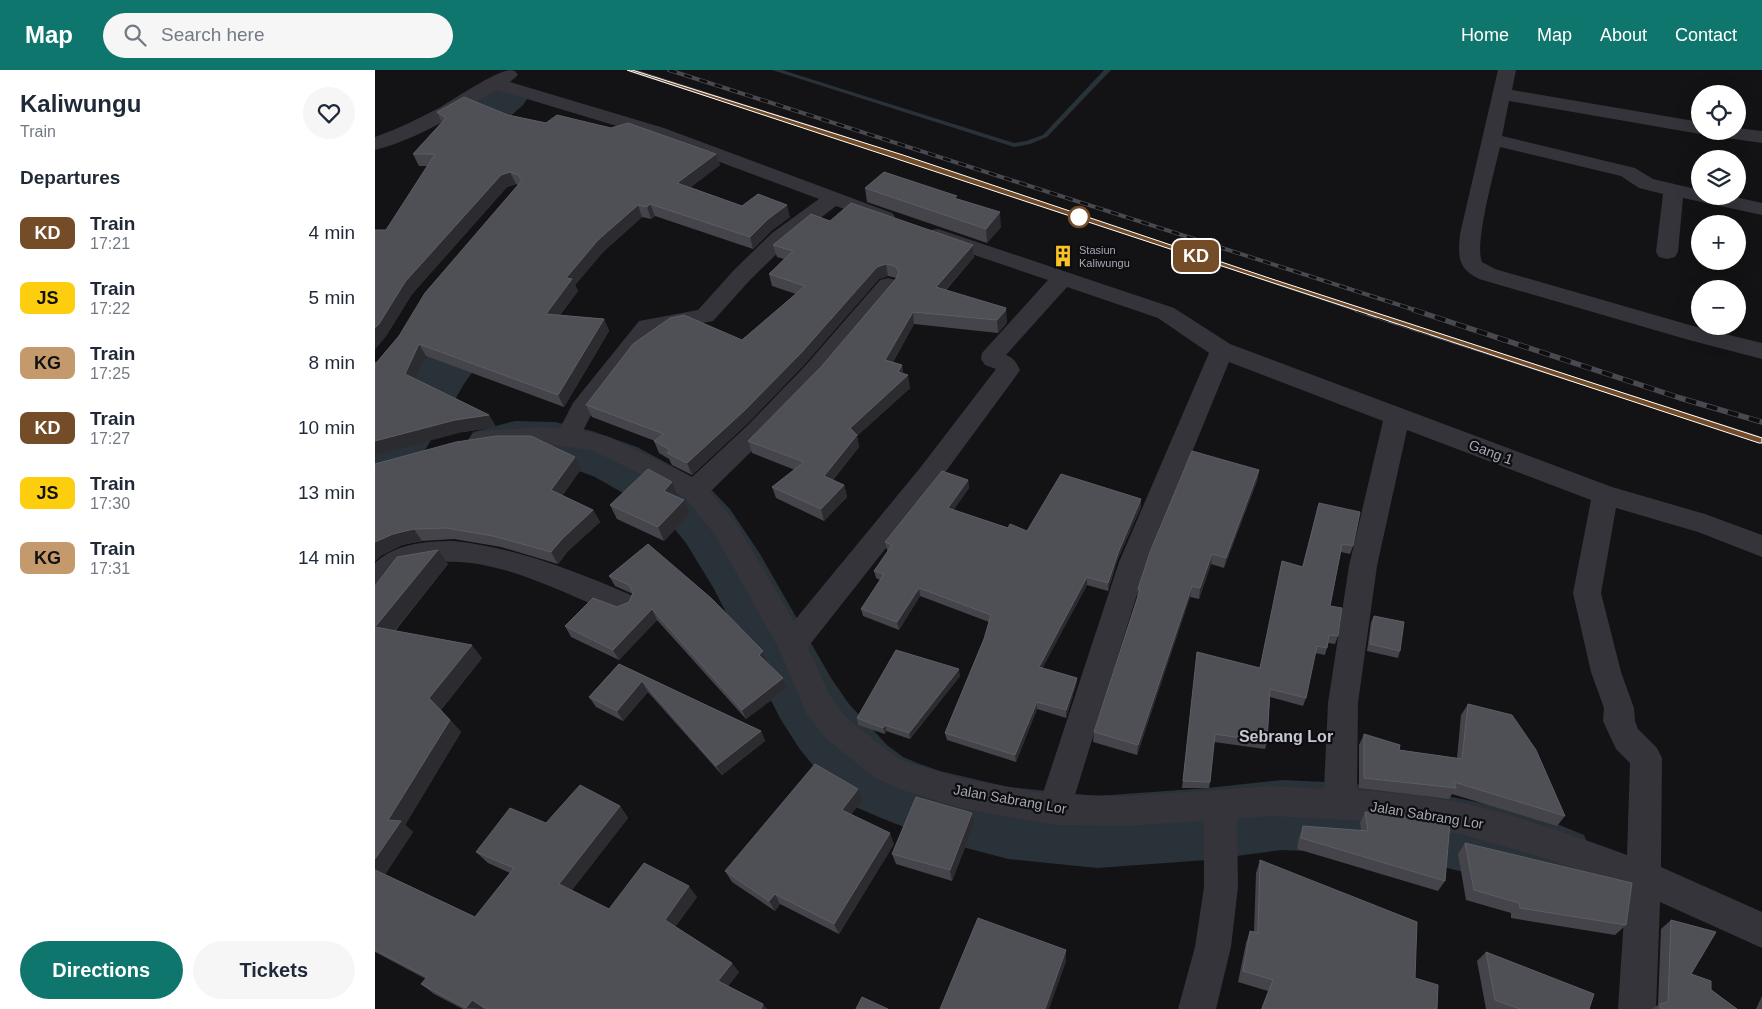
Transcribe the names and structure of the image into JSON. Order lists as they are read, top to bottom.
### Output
{
  "streets": {
    "street": ["Gang 1", "Jalan Sabrang Lor"]
  },
  "districts": ["Sebrang Lor"],
  "places": {
    "building": ["Stasiun Kaliwungu"]
  },
  "page": {
    "header": "Map",
    "search": "Search here",
    "nav": [
      "Home",
      "Map",
      "About",
      "Contact"
    ],
    "heading": [
      ["Kaliwungu", "Train"],
      "Departures"
    ],
    "on_map": "KD",
    "map_buttons": ["+", "−"],
    "list": [
      {
        "mark": "KD",
        "name": "Train",
        "note": "17:21",
        "value": "4 min"
      },
      {
        "mark": "JS",
        "name": "Train",
        "note": "17:22",
        "value": "5 min"
      },
      {
        "mark": "KG",
        "name": "Train",
        "note": "17:25",
        "value": "8 min"
      },
      {
        "mark": "KD",
        "name": "Train",
        "note": "17:27",
        "value": "10 min"
      },
      {
        "mark": "JS",
        "name": "Train",
        "note": "17:30",
        "value": "13 min"
      },
      {
        "mark": "KG",
        "name": "Train",
        "note": "17:31",
        "value": "14 min"
      }
    ],
    "buttons": ["Directions", "Tickets"]
  }
}
